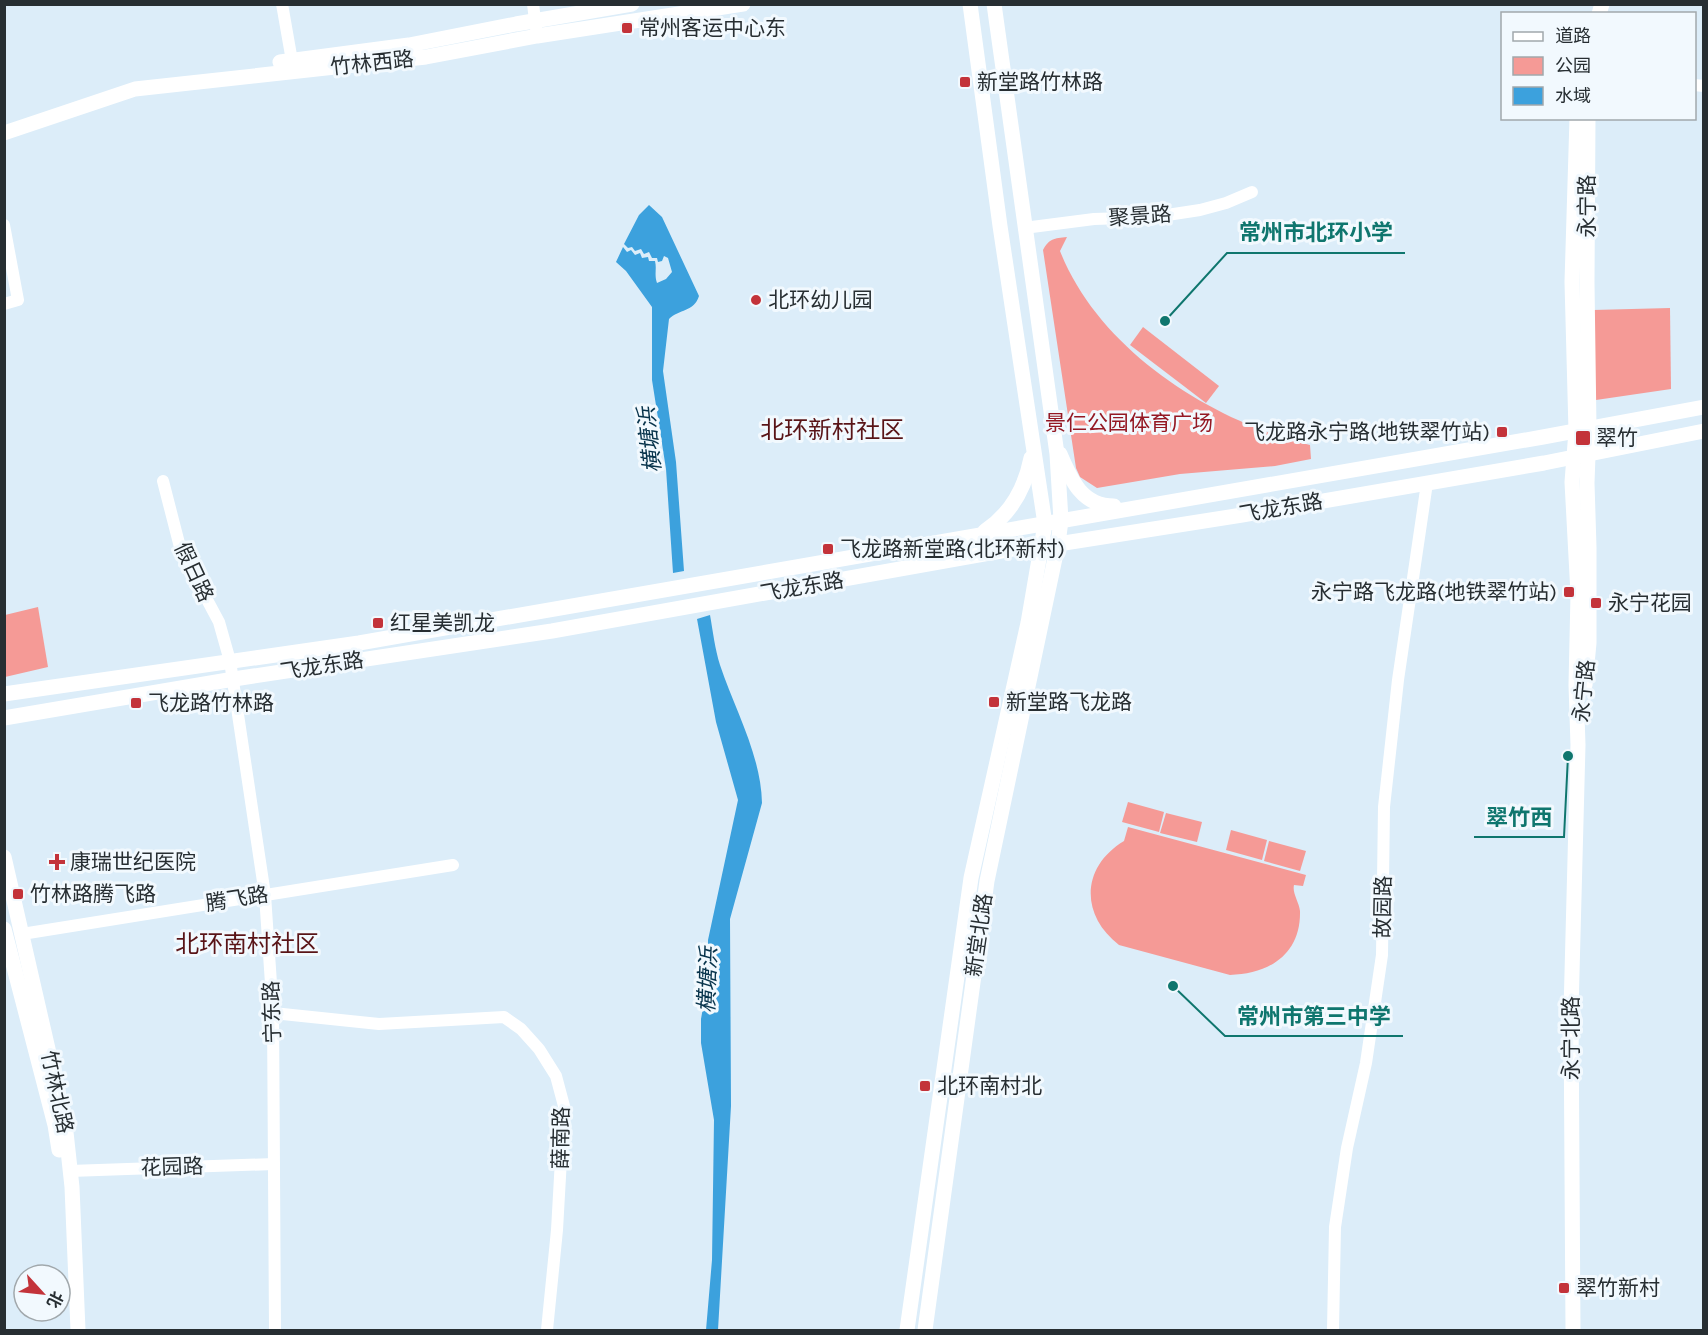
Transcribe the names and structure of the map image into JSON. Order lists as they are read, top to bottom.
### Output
{
  "streets": {
    "main road": [
      "竹林西路",
      "永宁路",
      "飞龙东路",
      "新堂北路",
      "永宁北路",
      "竹林北路"
    ],
    "street": [
      "聚景路",
      "假日路",
      "腾飞路",
      "故园路",
      "宁东路",
      "薛南路",
      "花园路"
    ]
  },
  "crossings": [
    ["永宁路", "飞龙东路"],
    ["永宁路", "永宁北路"],
    ["飞龙东路", "假日路"],
    ["飞龙东路", "故园路"],
    ["飞龙东路", "新堂北路"],
    ["飞龙东路", "宁东路"],
    ["假日路", "宁东路"],
    ["腾飞路", "宁东路"],
    ["腾飞路", "竹林北路"],
    ["宁东路", "薛南路"],
    ["宁东路", "花园路"],
    ["竹林北路", "花园路"]
  ],
  "districts": ["北环新村社区", "北环南村社区"],
  "water": ["横塘浜"],
  "parks": ["景仁公园体育广场"],
  "places": {
    "transit": [
      "常州客运中心东",
      "新堂路竹林路",
      "飞龙路永宁路(地铁翠竹站)",
      "翠竹",
      "飞龙路新堂路(北环新村)",
      "永宁路飞龙路(地铁翠竹站)",
      "永宁花园",
      "红星美凯龙",
      "新堂路飞龙路",
      "飞龙路竹林路",
      "竹林路腾飞路",
      "北环南村北",
      "翠竹新村"
    ],
    "other": [
      "北环幼儿园",
      "常州市北环小学",
      "翠竹西",
      "常州市第三中学"
    ],
    "health": ["康瑞世纪医院"]
  },
  "legend": ["道路", "公园", "水域"],
  "north": "bottom right"
}
